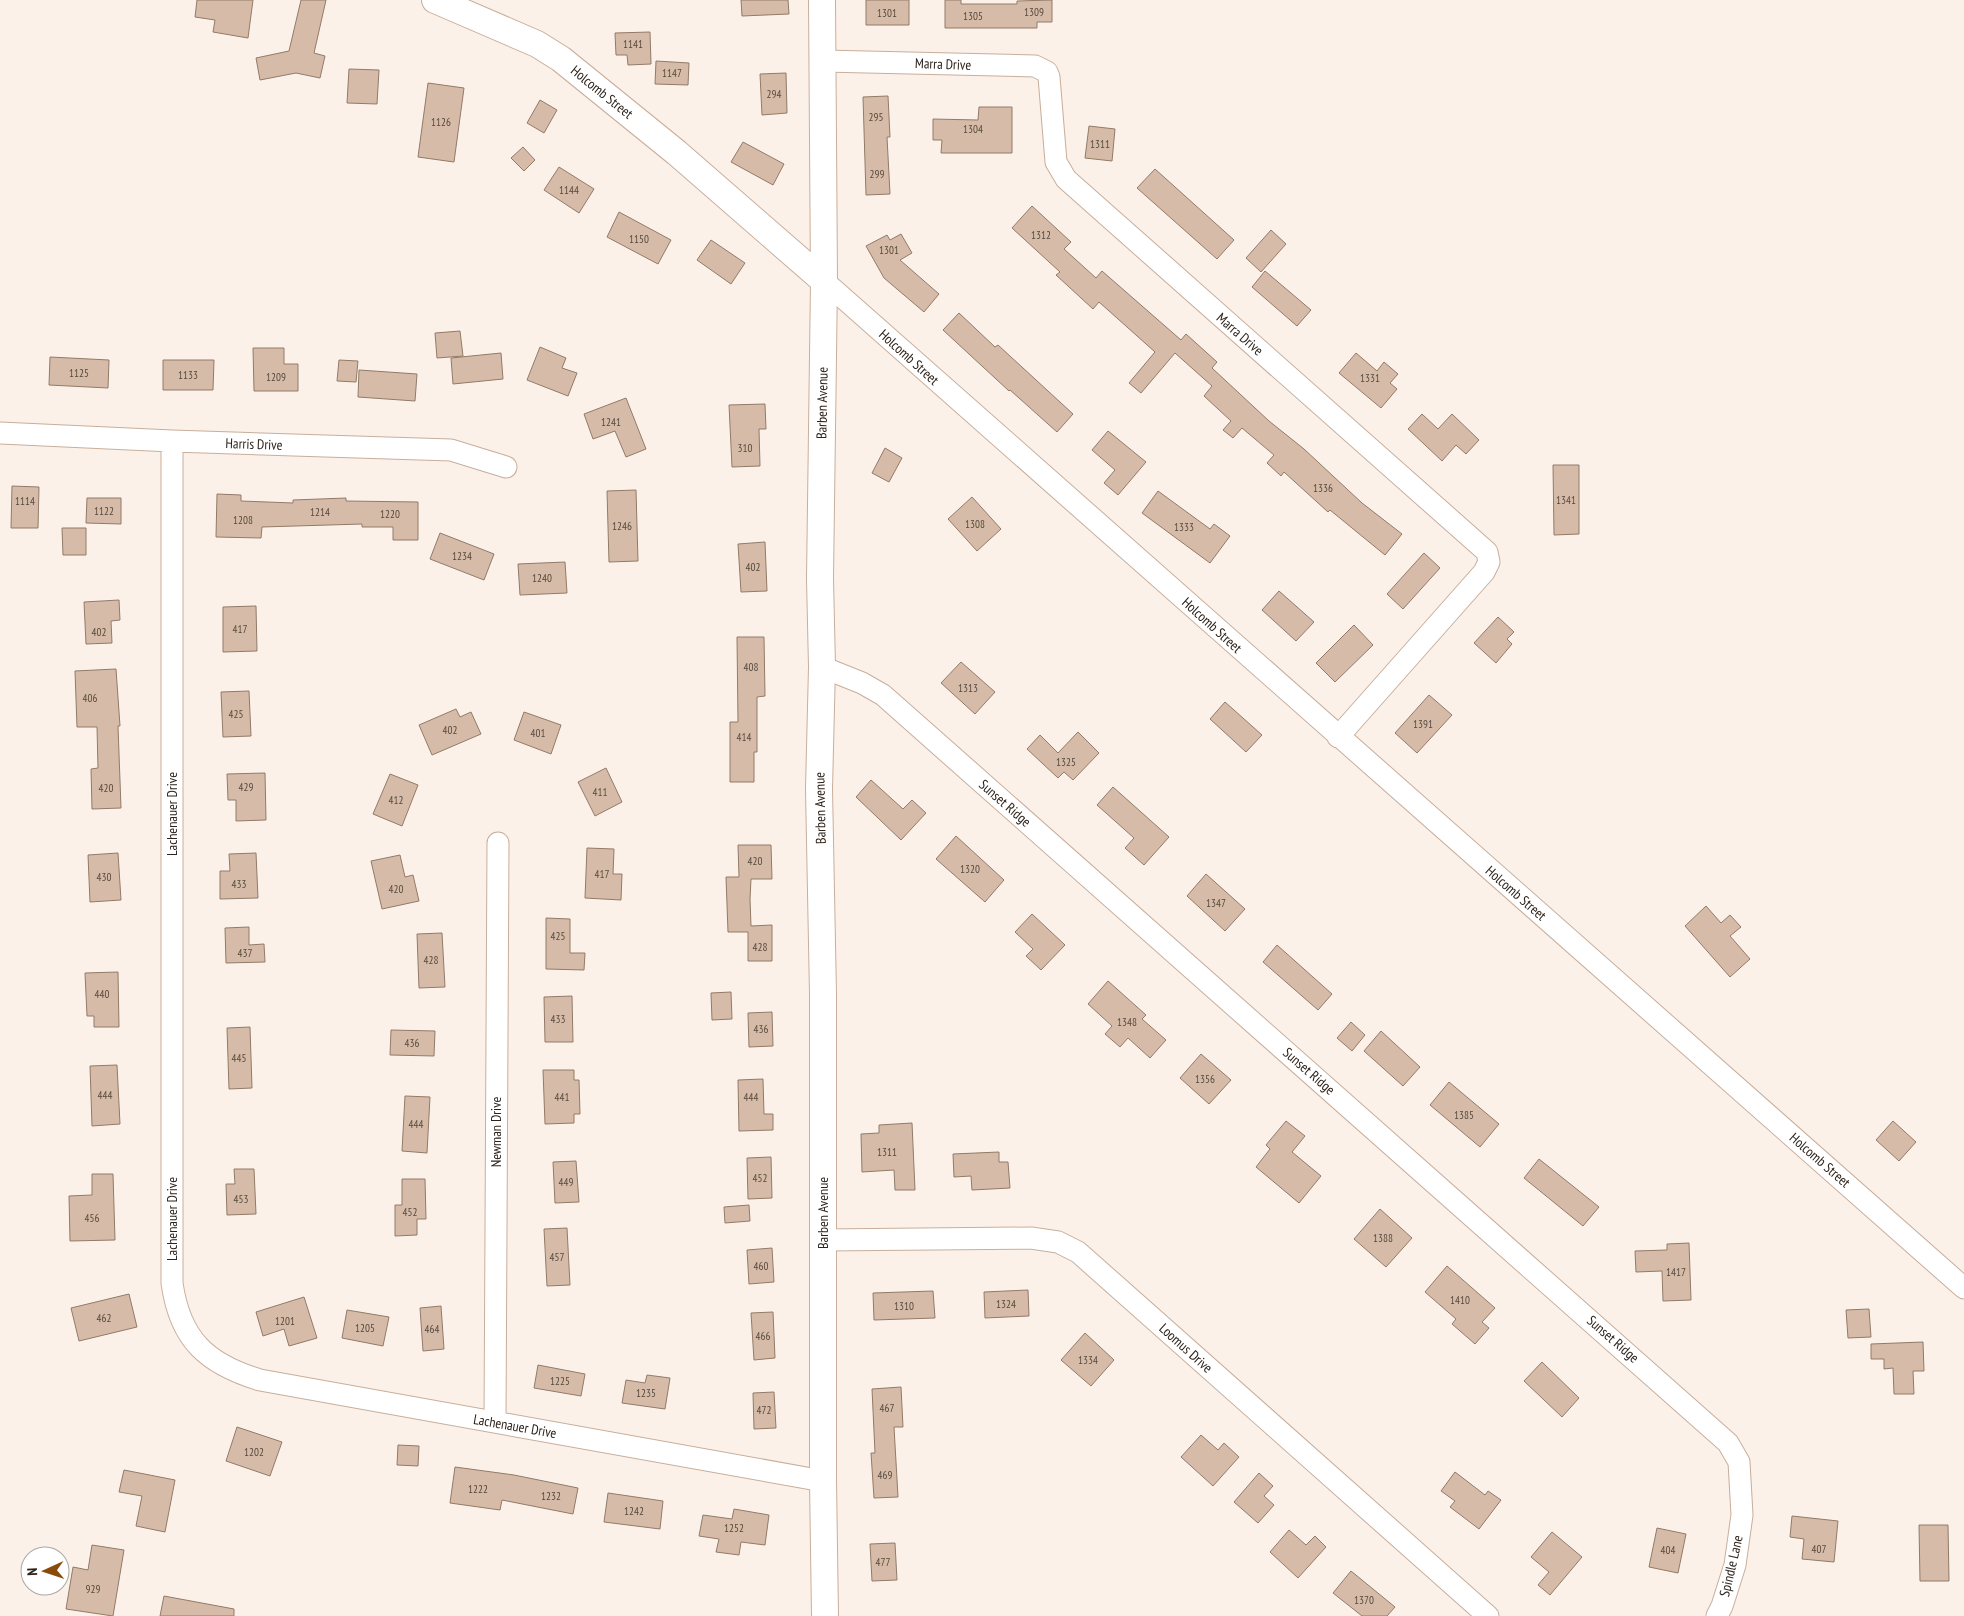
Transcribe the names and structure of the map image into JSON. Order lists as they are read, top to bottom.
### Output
{
  "streets": {
    "street": [
      "Marra Drive",
      "Holcomb Street",
      "Barben Avenue",
      "Harris Drive",
      "Sunset Ridge",
      "Lachenauer Drive",
      "Newman Drive",
      "Loomus Drive",
      "Spindle Lane"
    ]
  },
  "crossings": [
    ["Marra Drive", "Holcomb Street"],
    ["Marra Drive", "Barben Avenue"],
    ["Holcomb Street", "Barben Avenue"],
    ["Barben Avenue", "Sunset Ridge"],
    ["Barben Avenue", "Lachenauer Drive"],
    ["Barben Avenue", "Loomus Drive"],
    ["Harris Drive", "Lachenauer Drive"],
    ["Sunset Ridge", "Spindle Lane"],
    ["Lachenauer Drive", "Newman Drive"]
  ],
  "house_numbers": [
    "1309",
    "1301",
    "1305",
    "1141",
    "1147",
    "294",
    "295",
    "1126",
    "1304",
    "1311",
    "299",
    "1144",
    "1312",
    "1150",
    "1301",
    "1125",
    "1133",
    "1209",
    "1331",
    "1241",
    "310",
    "1336",
    "1341",
    "1114",
    "1122",
    "1214",
    "1220",
    "1208",
    "1308",
    "1246",
    "1333",
    "1234",
    "402",
    "1240",
    "417",
    "402",
    "408",
    "1313",
    "406",
    "425",
    "1391",
    "402",
    "401",
    "414",
    "1325",
    "429",
    "420",
    "411",
    "412",
    "420",
    "1320",
    "417",
    "430",
    "433",
    "420",
    "1347",
    "425",
    "428",
    "437",
    "428",
    "440",
    "433",
    "1348",
    "436",
    "436",
    "445",
    "1356",
    "444",
    "441",
    "444",
    "1385",
    "444",
    "1311",
    "452",
    "449",
    "453",
    "452",
    "456",
    "1388",
    "457",
    "460",
    "1417",
    "1410",
    "1324",
    "1310",
    "462",
    "1201",
    "1205",
    "464",
    "466",
    "1334",
    "1225",
    "1235",
    "467",
    "472",
    "1202",
    "469",
    "1222",
    "1232",
    "1242",
    "1252",
    "407",
    "404",
    "477",
    "929",
    "1370"
  ],
  "north": "left"
}
